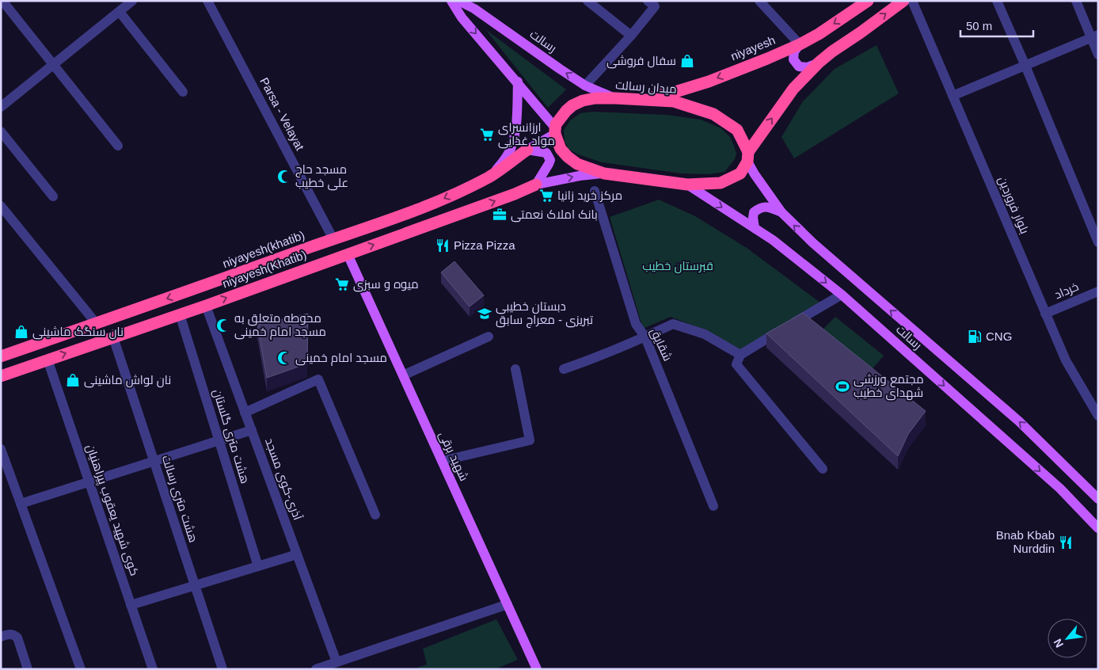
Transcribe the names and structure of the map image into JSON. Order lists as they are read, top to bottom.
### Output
{
  "streets": {
    "highway": [
      "niyayesh",
      "میدان رسالت",
      "niyayesh(khatib)",
      "niyayesh(Khatib)"
    ],
    "main road": ["رسالت", "شهید برقی"],
    "street": [
      "Parsa - Velayat",
      "بلوار فروردین",
      "خرداد",
      "شقایق",
      "هشت متری گلستان",
      "آذری-کوی مسجد",
      "هشت متری رسالت",
      "کوی شهید یعقوب پیراهنیان"
    ]
  },
  "crossings": [
    ["رسالت", "میدان رسالت"],
    ["niyayesh", "میدان رسالت"],
    ["Parsa - Velayat", "niyayesh(khatib)"],
    ["بلوار فروردین", "خرداد"],
    ["niyayesh(Khatib)", "هشت متری گلستان"],
    ["niyayesh(Khatib)", "شهید برقی"],
    ["niyayesh(Khatib)", "آذری-کوی مسجد"],
    ["niyayesh(Khatib)", "هشت متری رسالت"],
    ["niyayesh(Khatib)", "کوی شهید یعقوب پیراهنیان"]
  ],
  "one_way": ["niyayesh(khatib)", "niyayesh(Khatib)"],
  "parks": ["قبرستان خطیب"],
  "places": {
    "shop": ["سفال فروشی", "نان سنگک ماشینی", "نان لواش ماشینی"],
    "supermarket": ["ارزانسرای مواد غذایی", "مرکز خرید زانیا", "میوه و سبزی"],
    "mosque": ["مسجد حاج علی خطیب", "محوطه متعلق به مسجد امام خمینی", "مسجد امام خمینی"],
    "office": ["بانک املاک نعمتی"],
    "restaurant": ["Pizza Pizza", "Bnab Kbab Nurddin"],
    "school or university": ["دبستان خطیبی تبریزی - معراج سابق"],
    "fuel station": ["CNG"],
    "sports": ["مجتمع ورزشی شهدای خطیب"]
  },
  "scale_bar": "50 m",
  "north": "bottom left"
}
